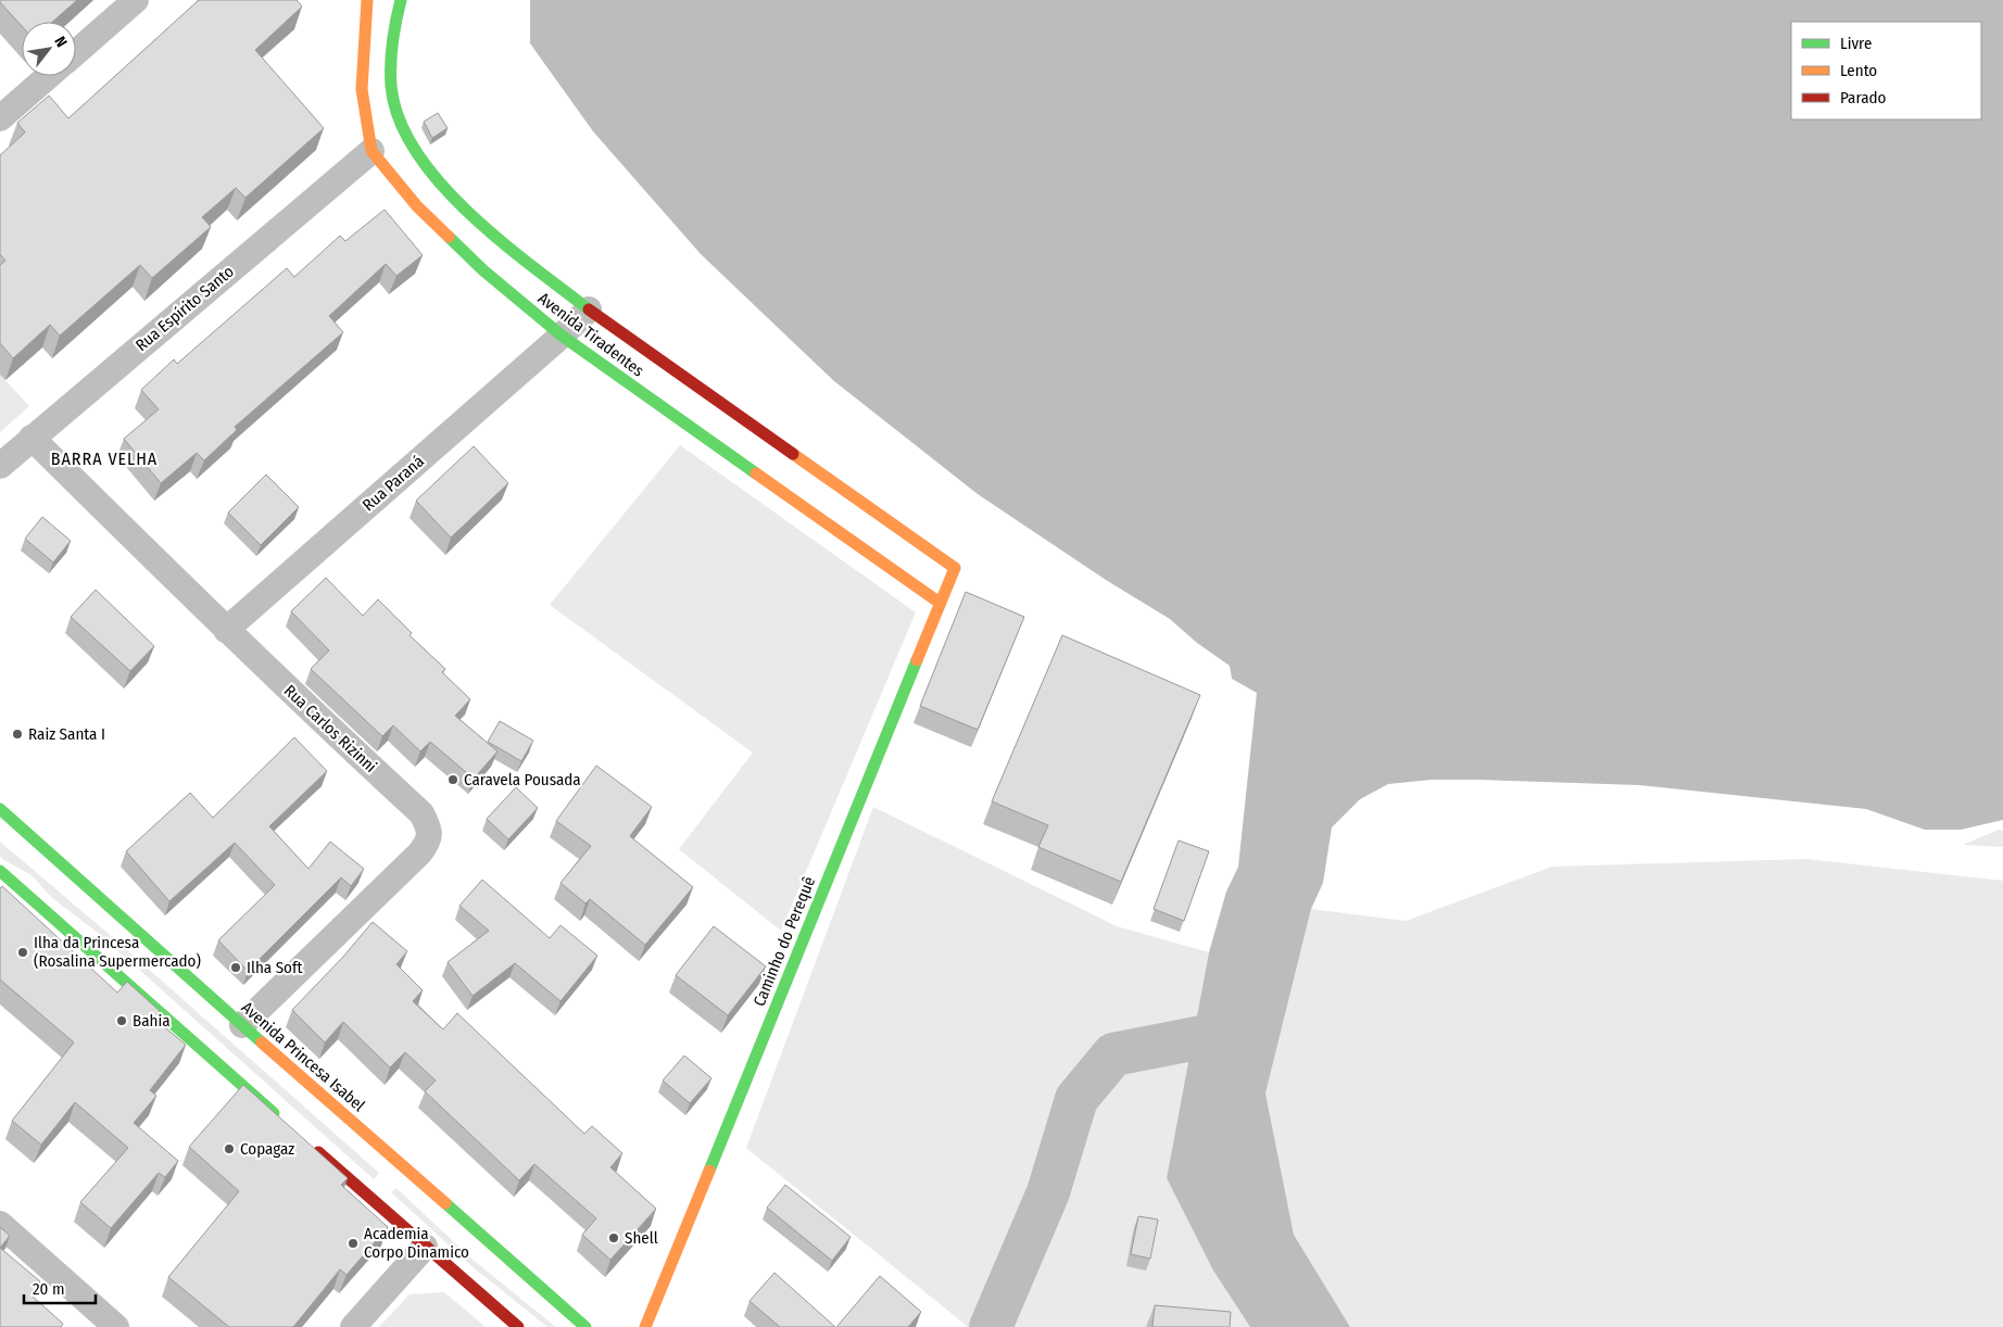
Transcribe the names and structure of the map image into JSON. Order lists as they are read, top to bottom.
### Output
{
  "streets": {
    "main road": ["Avenida Tiradentes", "Caminho do Perequê", "Avenida Princesa Isabel"],
    "street": ["Rua Espírito Santo", "Rua Paraná", "Rua Carlos Rizinni"]
  },
  "crossings": [
    ["Rua Espírito Santo", "Avenida Tiradentes"],
    ["Rua Espírito Santo", "Rua Carlos Rizinni"],
    ["Avenida Tiradentes", "Rua Paraná"],
    ["Avenida Tiradentes", "Caminho do Perequê"],
    ["Rua Paraná", "Rua Carlos Rizinni"],
    ["Rua Carlos Rizinni", "Avenida Princesa Isabel"]
  ],
  "districts": ["BARRA VELHA"],
  "places": [
    "Raiz Santa I",
    "Caravela Pousada",
    "Ilha da Princesa (Rosalina Supermercado)",
    "Ilha Soft",
    "Bahia",
    "Copagaz",
    "Shell",
    "Academia Corpo Dinamico"
  ],
  "legend": ["Livre", "Lento", "Parado"],
  "scale_bar": "20 m",
  "north": "top right"
}
